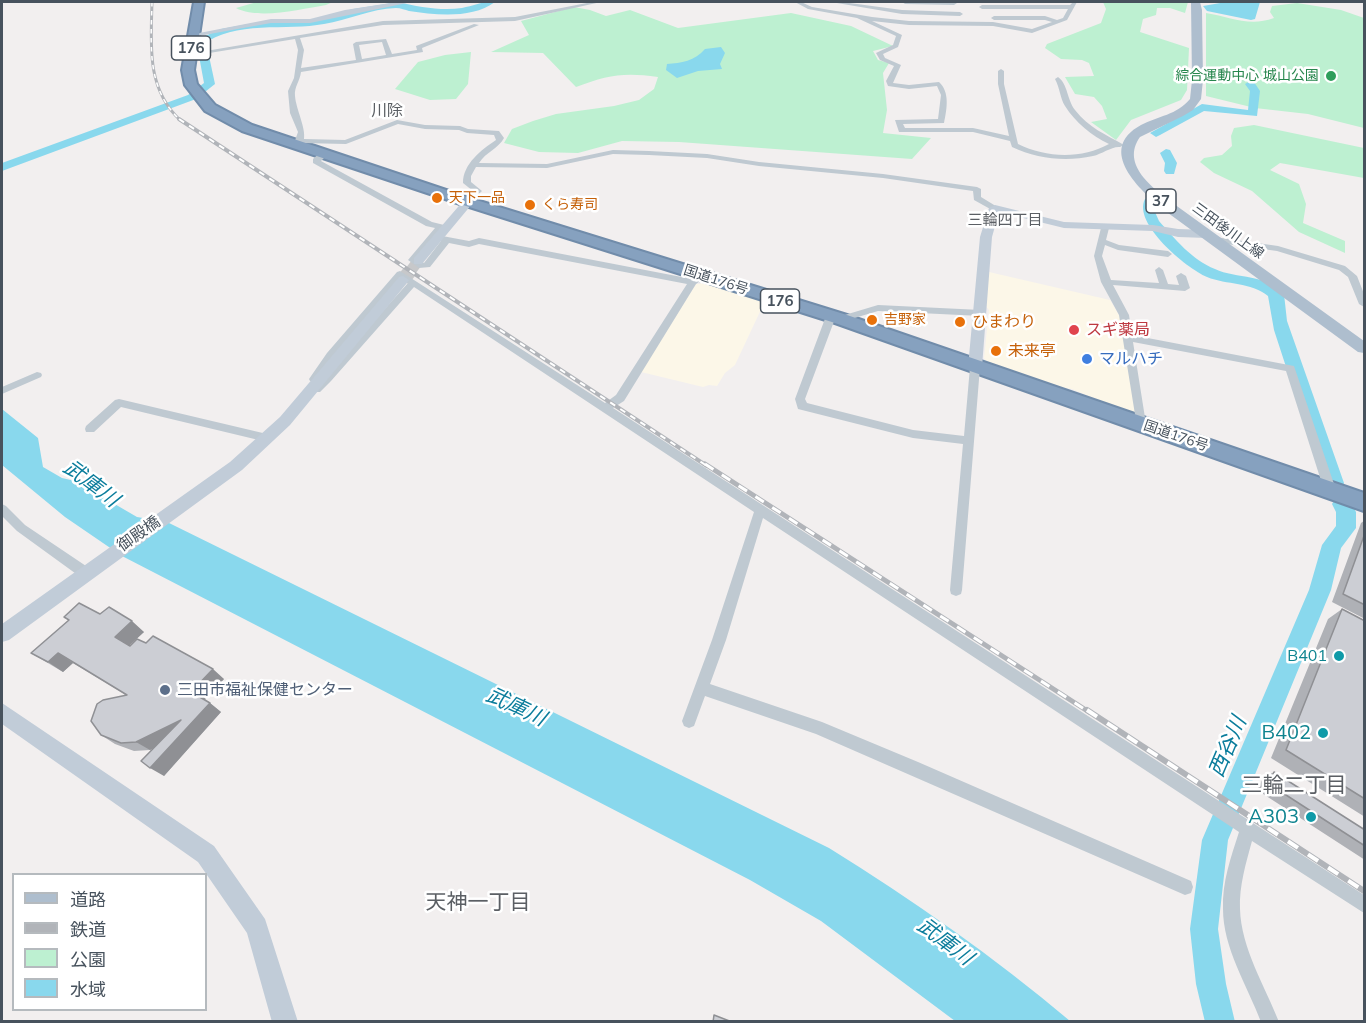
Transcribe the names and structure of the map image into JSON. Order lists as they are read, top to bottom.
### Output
{
  "streets": {
    "highway": ["176", "国道176号"],
    "main road": ["37", "三田後川上線"],
    "street": ["御殿橋"]
  },
  "districts": [
    "川除",
    "三輪四丁目",
    "三輪二丁目",
    "天神一丁目"
  ],
  "water": ["武庫川", "西谷川"],
  "places": [
    "綜合運動中心 城山公園",
    "天下一品",
    "くら寿司",
    "吉野家",
    "ひまわり",
    "スギ薬局",
    "未来亭",
    "マルハチ",
    "B401",
    "三田市福祉保健センター",
    "B402",
    "A303"
  ],
  "legend": [
    "道路",
    "鉄道",
    "公園",
    "水域"
  ]
}
